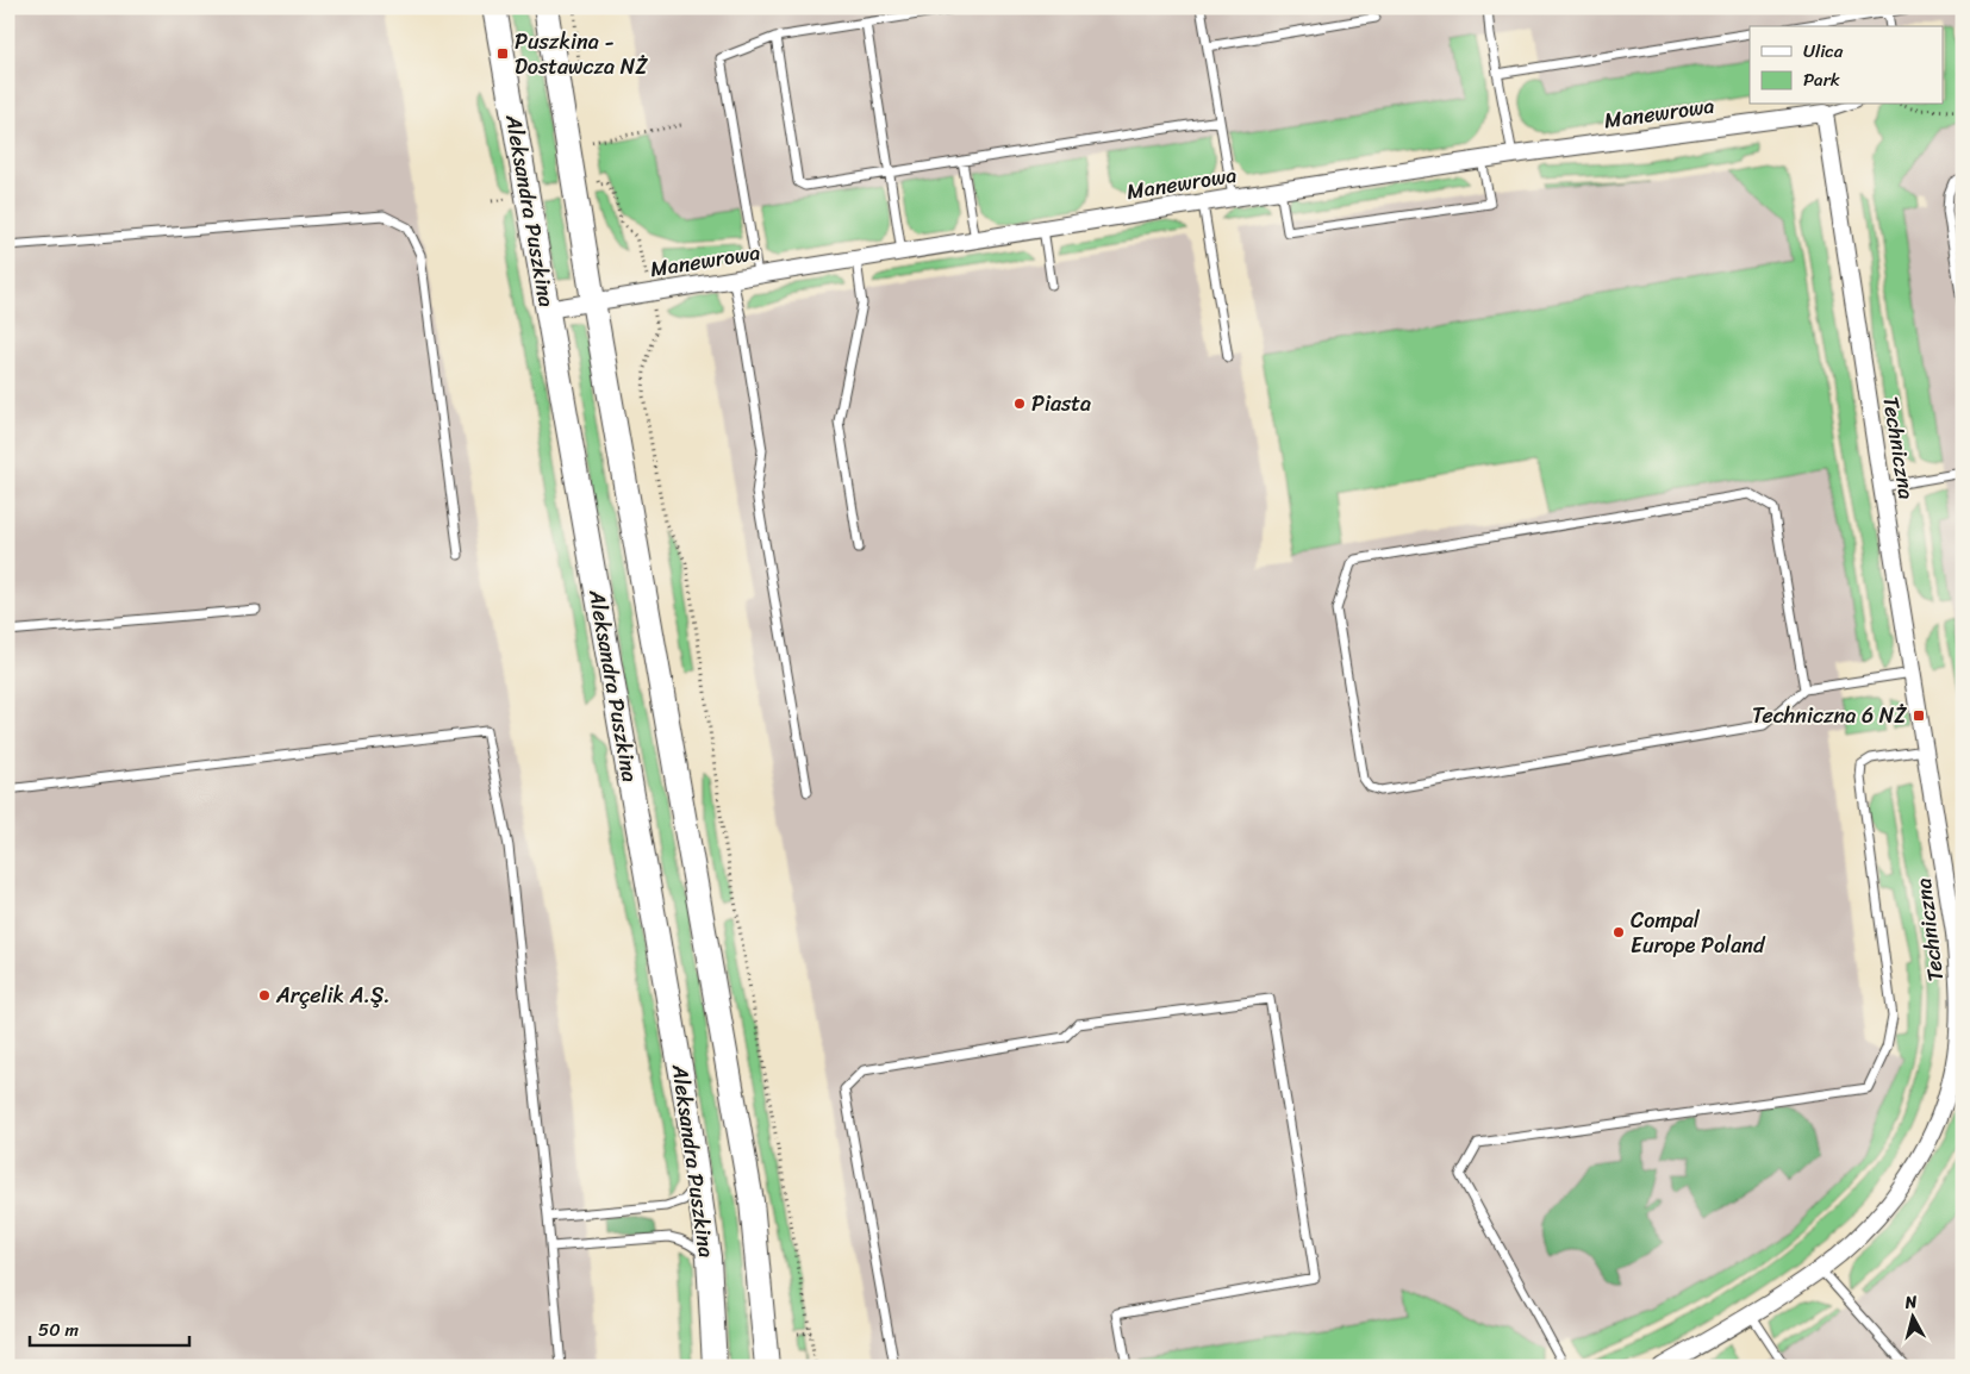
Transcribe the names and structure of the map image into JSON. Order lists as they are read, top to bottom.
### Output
{
  "streets": {
    "main road": ["Aleksandra Puszkina"],
    "street": ["Manewrowa", "Techniczna"]
  },
  "crossings": [
    ["Manewrowa", "Aleksandra Puszkina"],
    ["Manewrowa", "Techniczna"]
  ],
  "places": {
    "transit": ["Puszkina - Dostawcza NŻ", "Techniczna 6 NŻ"],
    "other": ["Piasta", "Compal Europe Poland", "Arçelik A.Ş."]
  },
  "legend": ["Ulica", "Park"],
  "scale_bar": "50 m",
  "north": "top"
}
